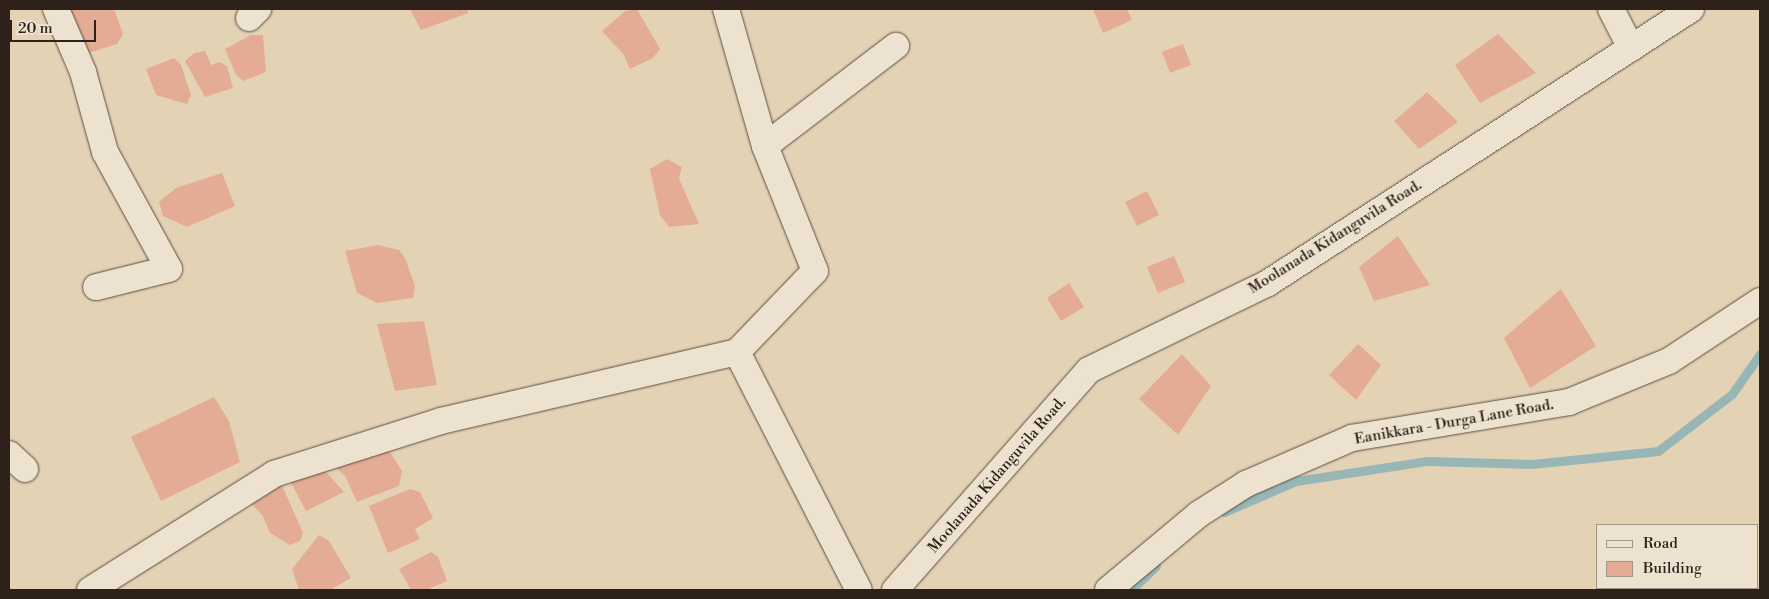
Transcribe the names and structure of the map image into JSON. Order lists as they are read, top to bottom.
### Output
{
  "streets": {
    "street": ["Moolanada Kidanguvila Road.", "Eanikkara - Durga Lane Road."]
  },
  "legend": ["Road", "Building"],
  "scale_bar": "20 m"
}
